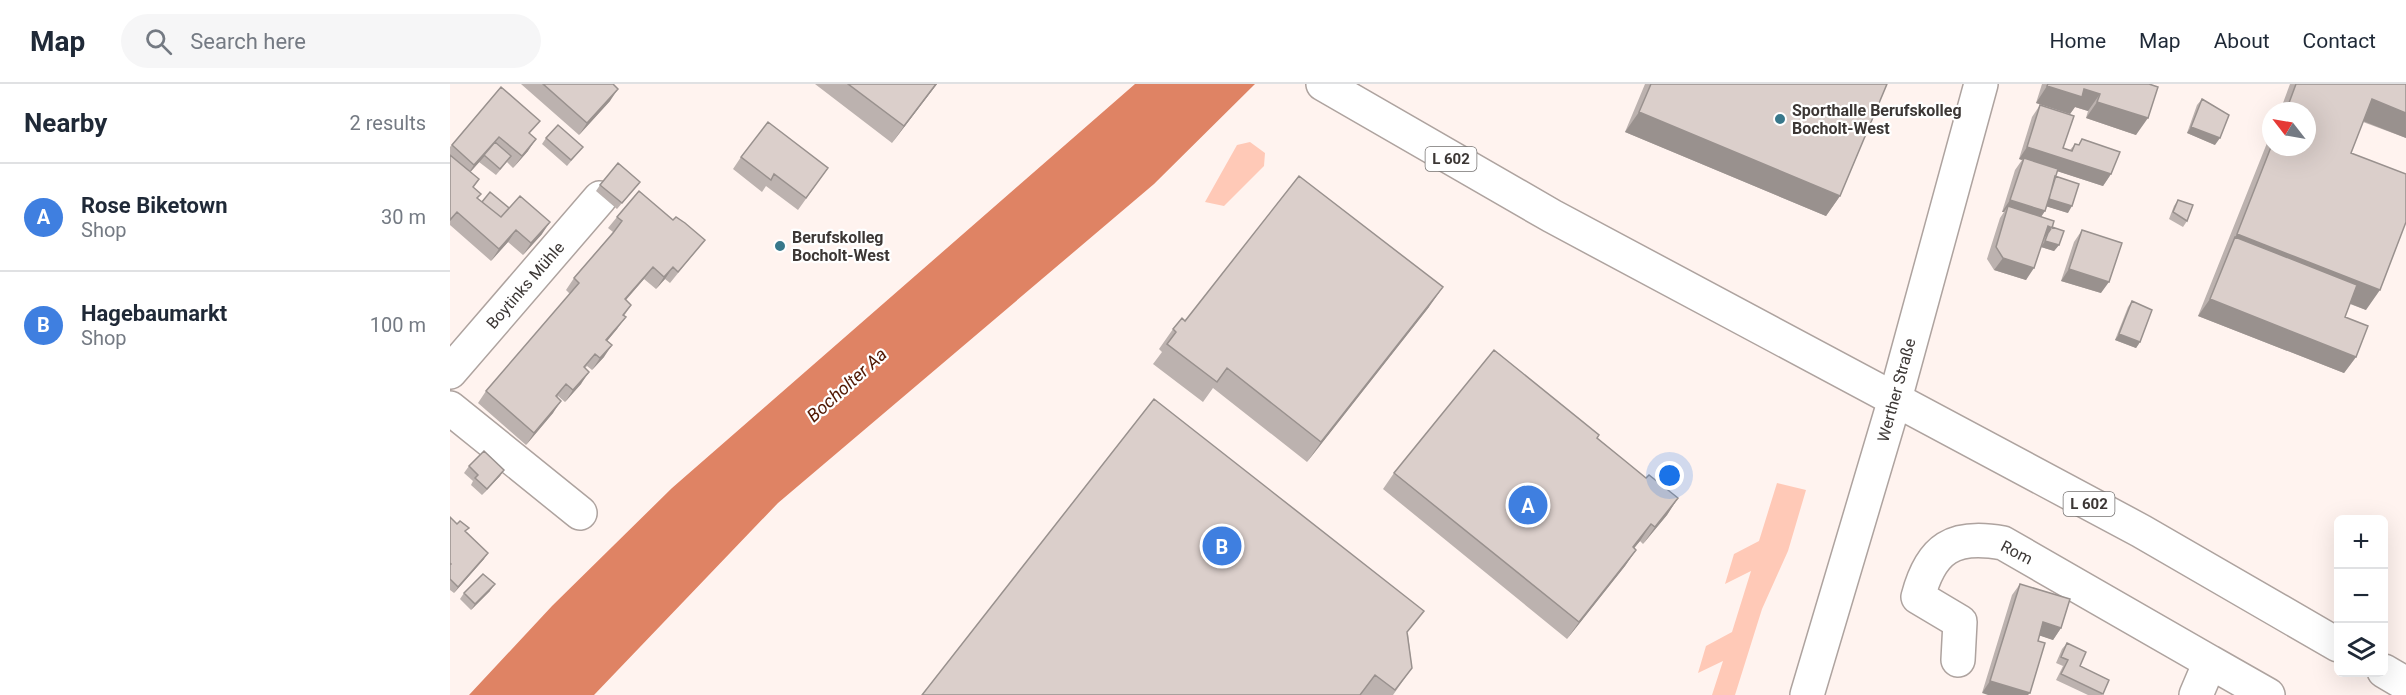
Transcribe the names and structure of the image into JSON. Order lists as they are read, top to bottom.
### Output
{
  "streets": {
    "main road": [
      "L 602",
      "Boytinks Mühle",
      "Werther Straße",
      "Rom"
    ]
  },
  "crossings": [
    ["L 602", "Werther Straße"]
  ],
  "water": ["Bocholter Aa"],
  "places": ["Sporthalle Berufskolleg Bocholt-West", "Berufskolleg Bocholt-West"],
  "north": "top left",
  "page": {
    "header": "Map",
    "search": "Search here",
    "nav": [
      "Home",
      "Map",
      "About",
      "Contact"
    ],
    "heading": ["Nearby", "2 results"],
    "list": [
      {
        "mark": "A",
        "name": "Rose Biketown",
        "note": "Shop",
        "value": "30 m"
      },
      {
        "mark": "B",
        "name": "Hagebaumarkt",
        "note": "Shop",
        "value": "100 m"
      }
    ],
    "pins": ["A", "B"],
    "map_buttons": ["+", "−"]
  }
}
